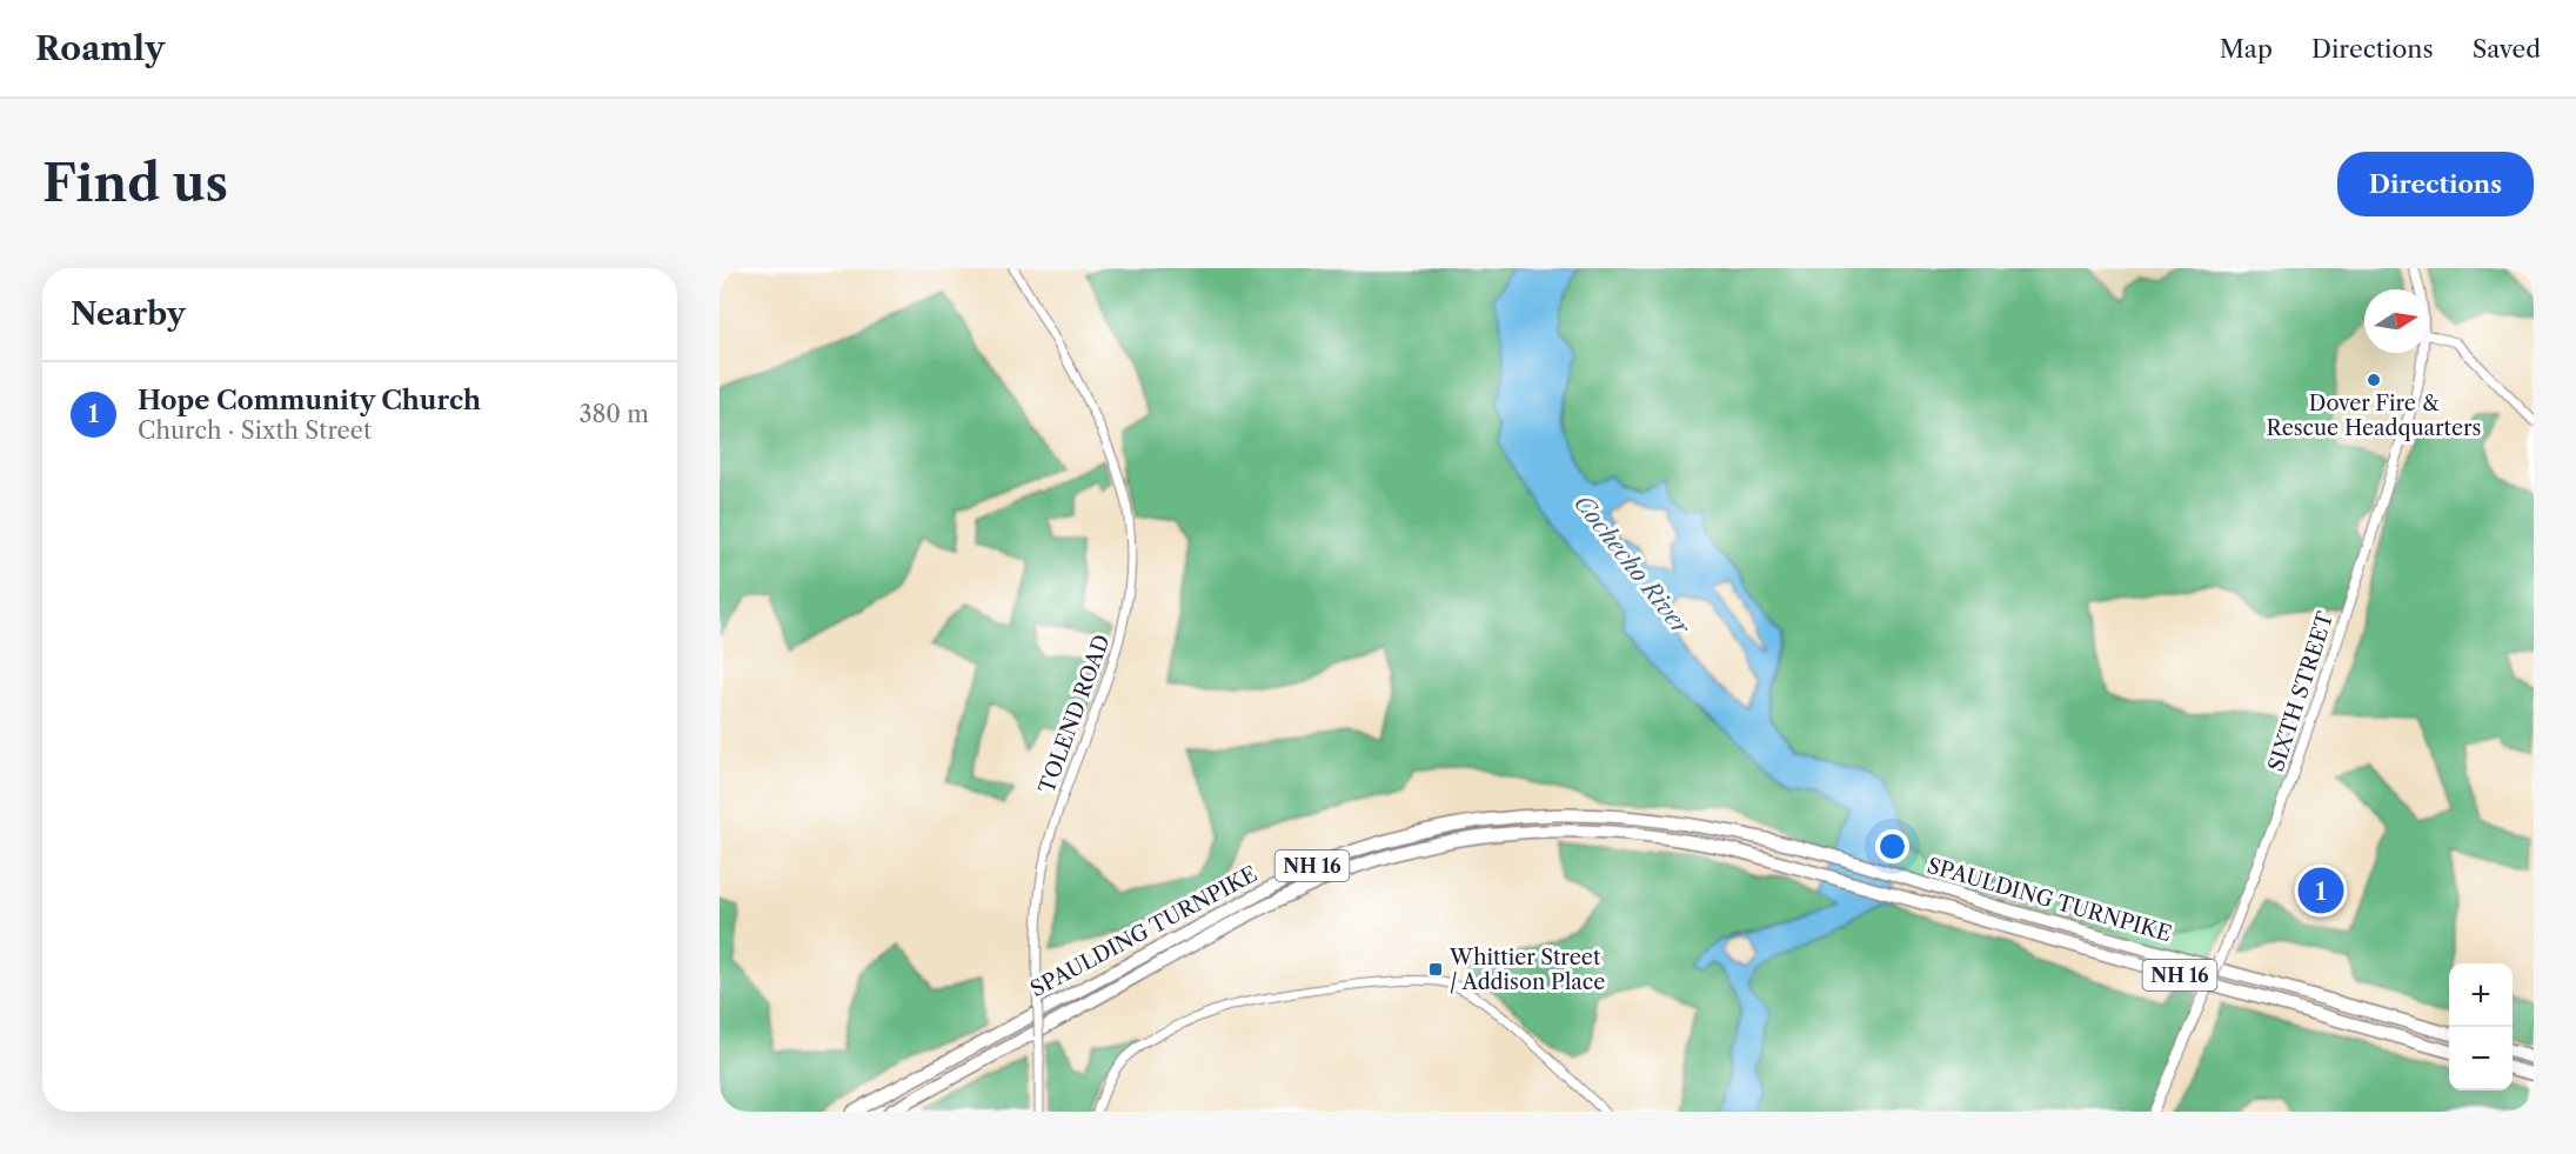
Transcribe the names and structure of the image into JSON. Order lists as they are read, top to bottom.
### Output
{
  "streets": {
    "highway": ["NH 16", "SPAULDING TURNPIKE"],
    "main road": ["SIXTH STREET"],
    "street": ["TOLEND ROAD"]
  },
  "water": ["Cochecho River"],
  "places": {
    "other": ["Dover Fire & Rescue Headquarters"],
    "transit": ["Whittier Street / Addison Place"]
  },
  "north": "right",
  "page": {
    "header": "Roamly",
    "nav": ["Map", "Directions", "Saved"],
    "buttons": "Directions",
    "title": "Find us",
    "heading": "Nearby",
    "list": [
      {
        "mark": "1",
        "name": "Hope Community Church",
        "note": "Church · Sixth Street",
        "value": "380 m"
      }
    ],
    "pins": "1",
    "map_buttons": ["+", "−"]
  }
}
